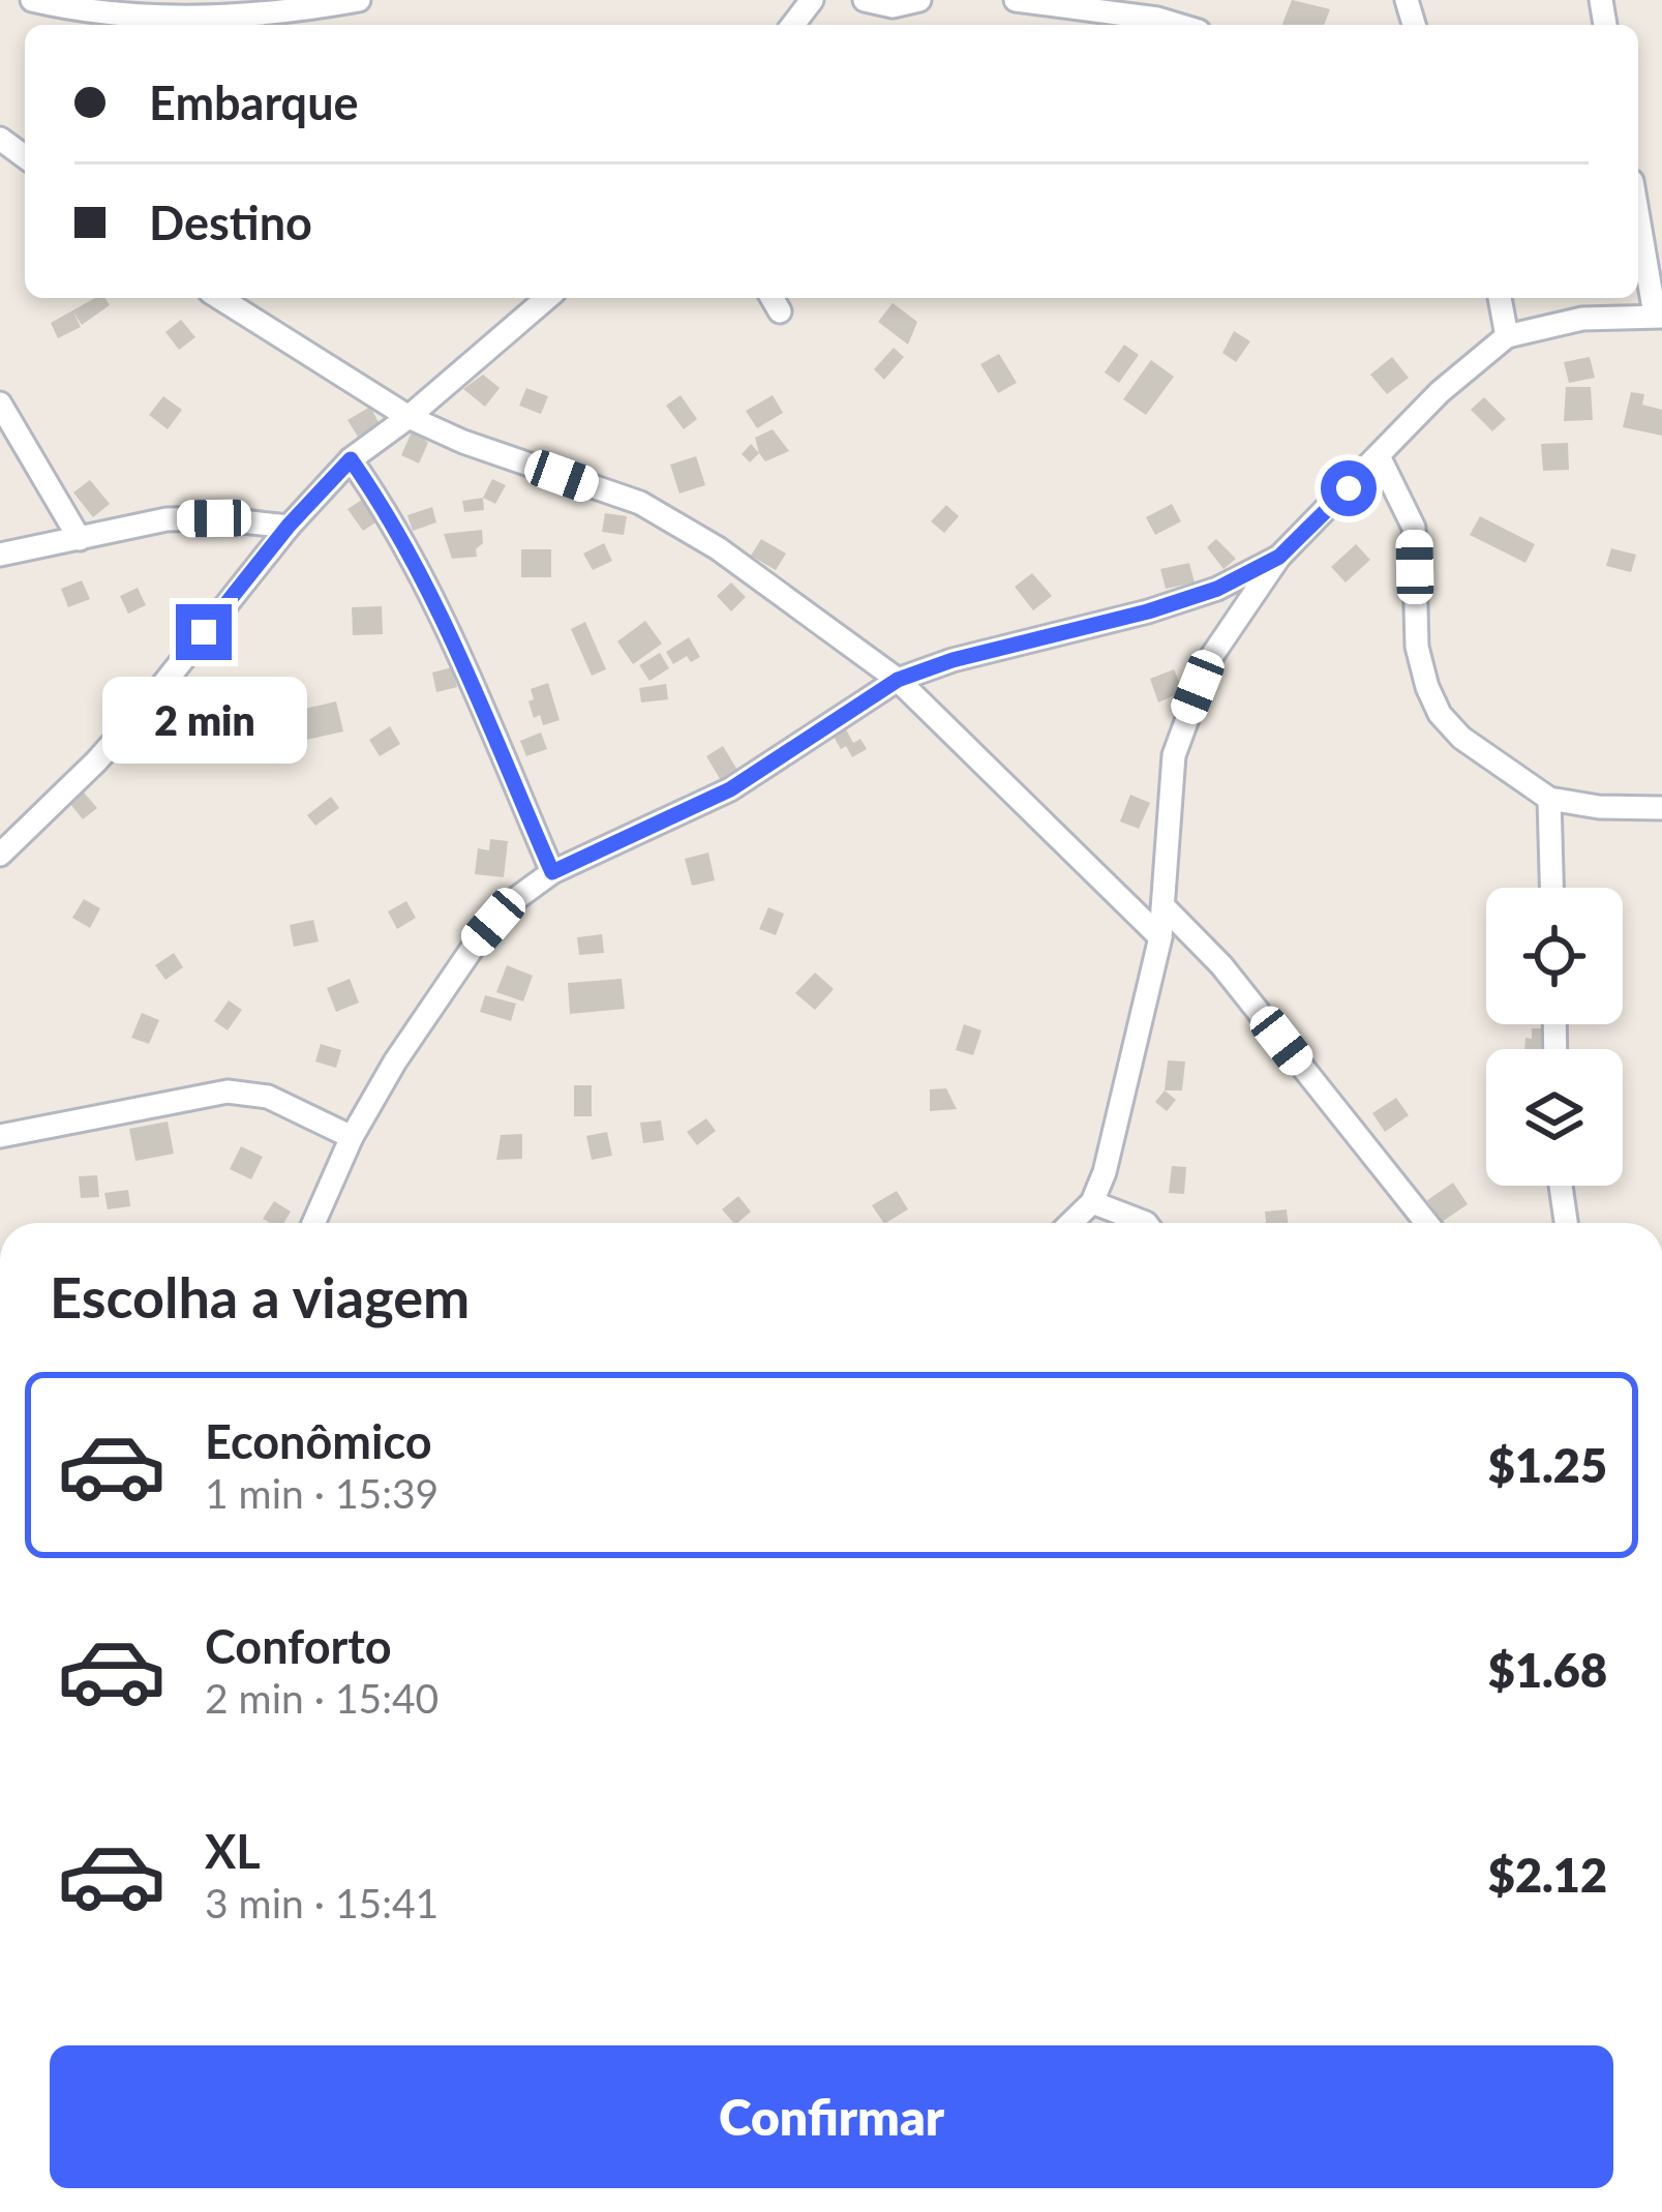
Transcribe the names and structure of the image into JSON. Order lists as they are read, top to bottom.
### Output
{
  "page": {
    "banner": ["Embarque", "Destino"],
    "bubble": "2 min",
    "heading": "Escolha a viagem",
    "list": [
      {
        "name": "Econômico",
        "note": "1 min · 15:39",
        "value": "$1.25"
      },
      {
        "name": "Conforto",
        "note": "2 min · 15:40",
        "value": "$1.68"
      },
      {
        "name": "XL",
        "note": "3 min · 15:41",
        "value": "$2.12"
      }
    ],
    "buttons": "Confirmar"
  }
}
